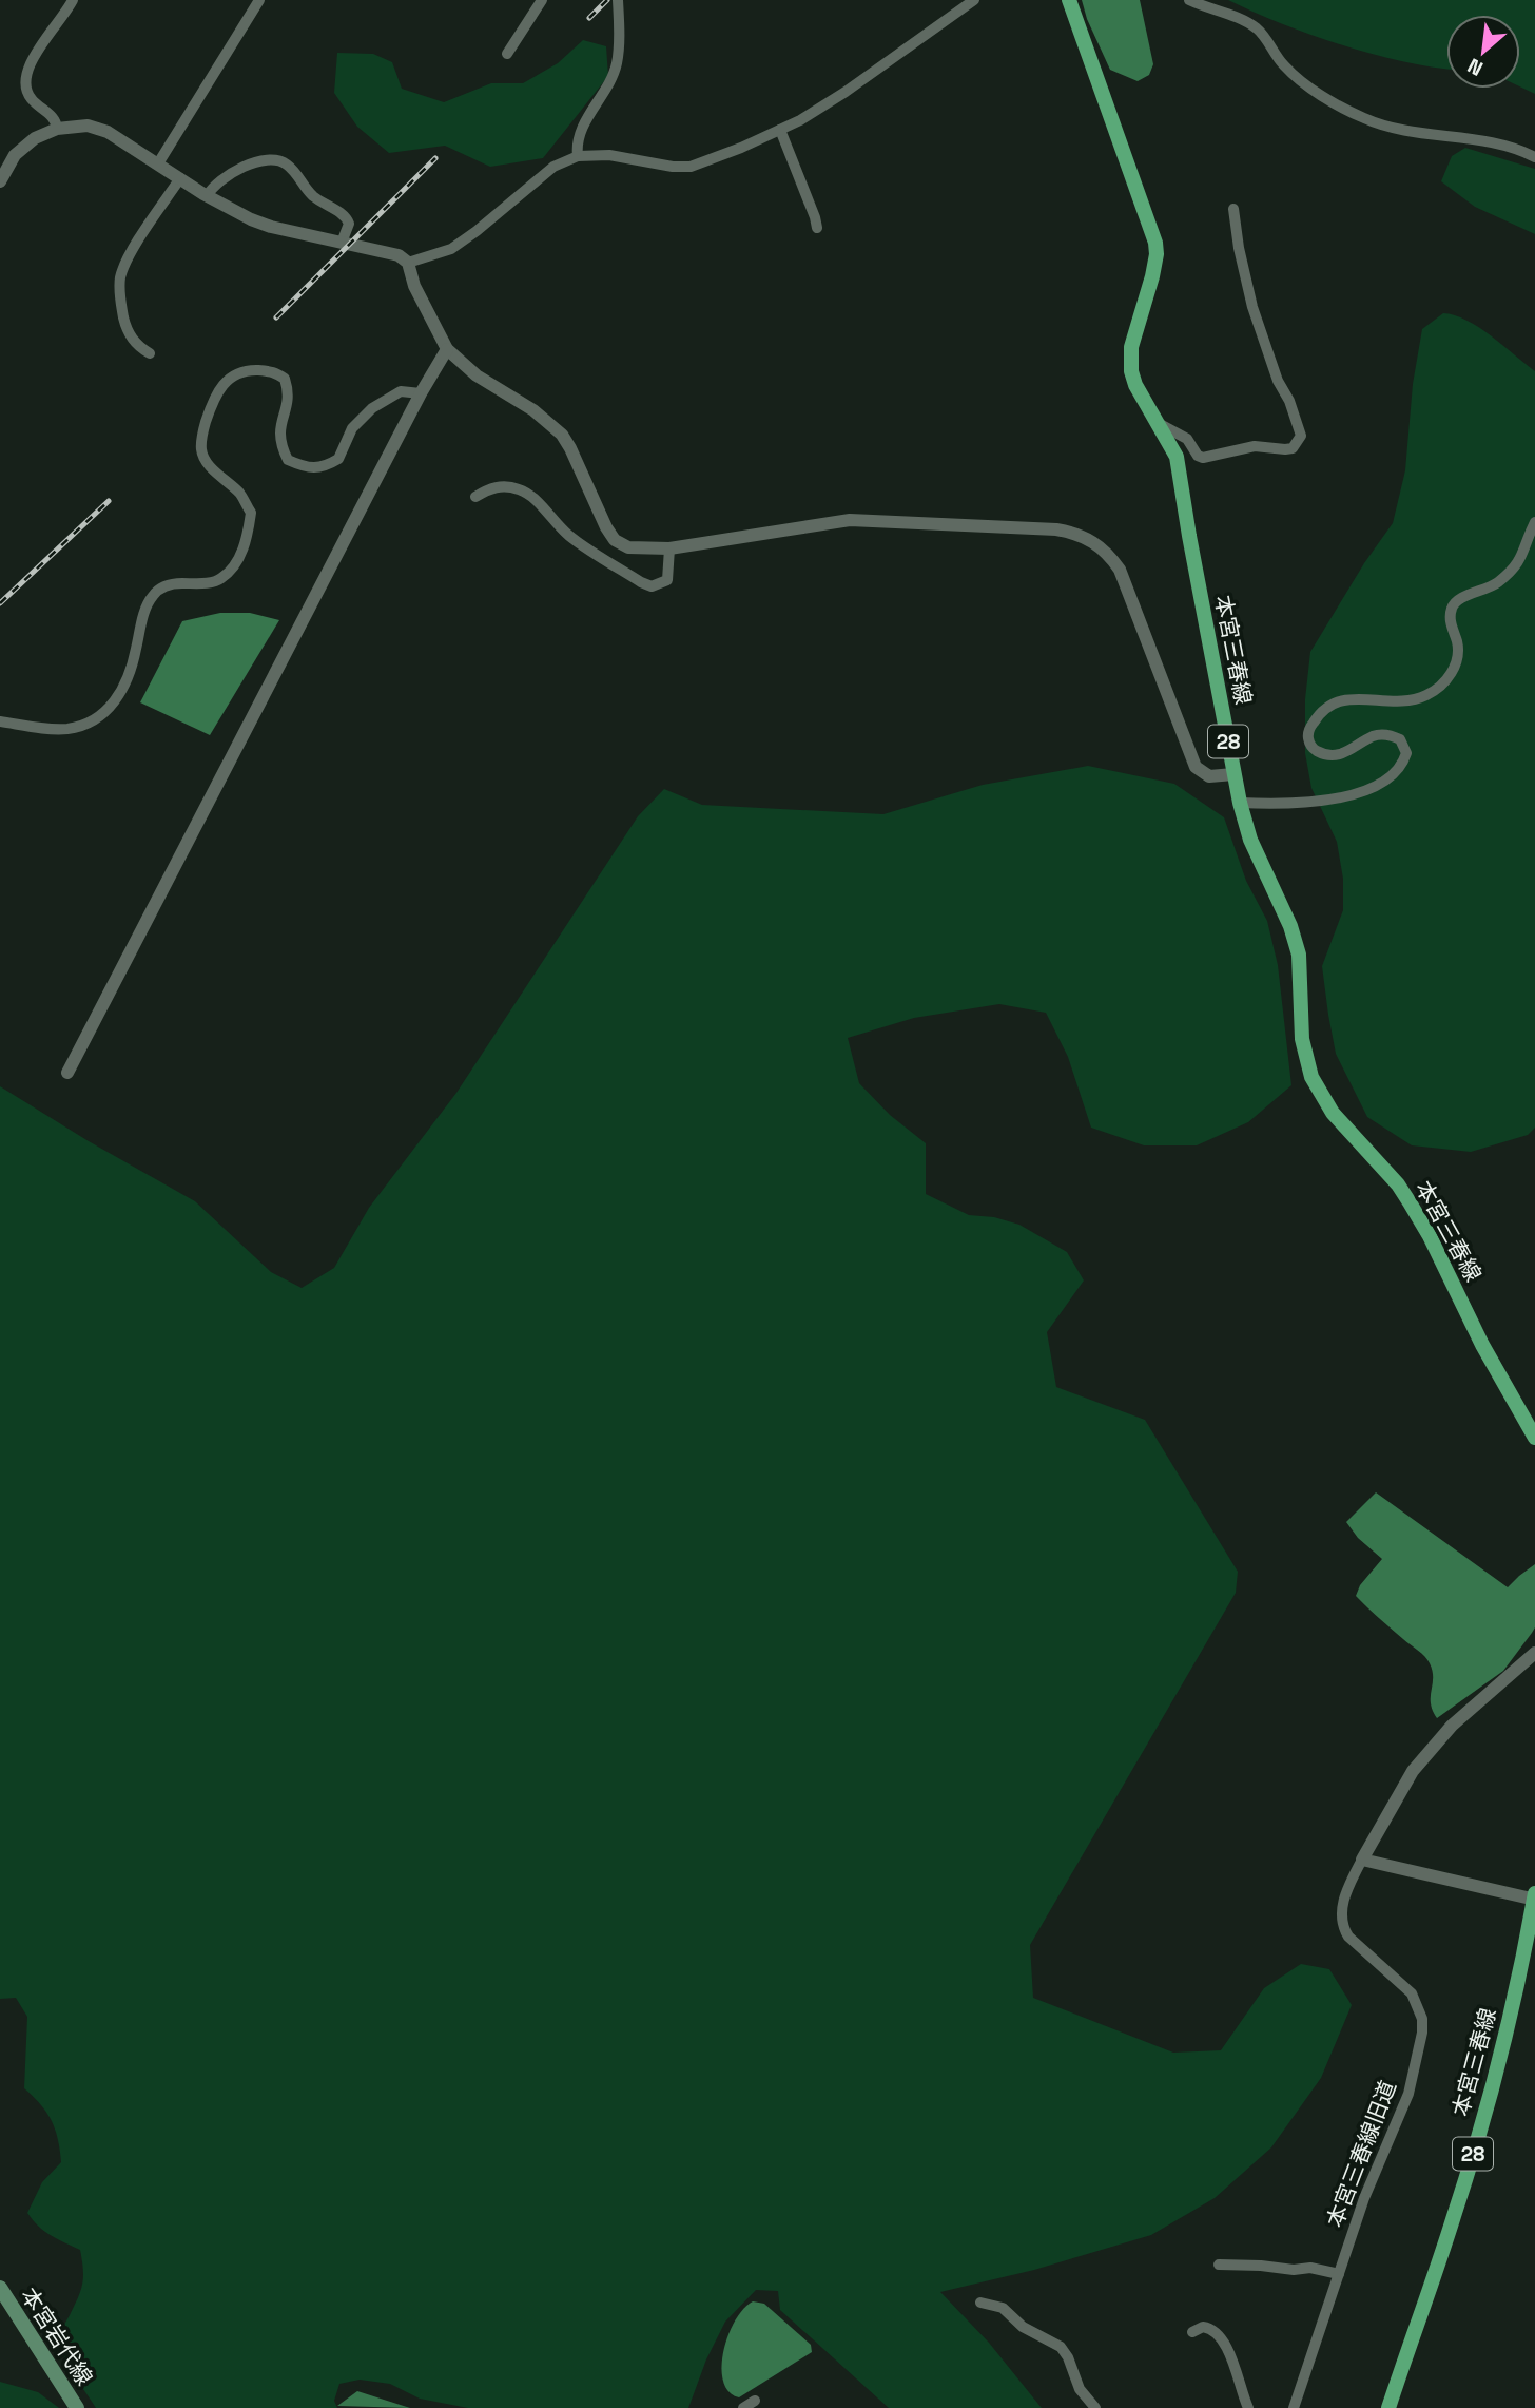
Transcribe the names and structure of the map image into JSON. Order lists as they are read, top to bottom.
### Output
{
  "streets": {
    "main road": ["本宮三春線", "28", "本宮岩代線"],
    "street": ["本宮三春線旧道"]
  },
  "north": "bottom left"
}
